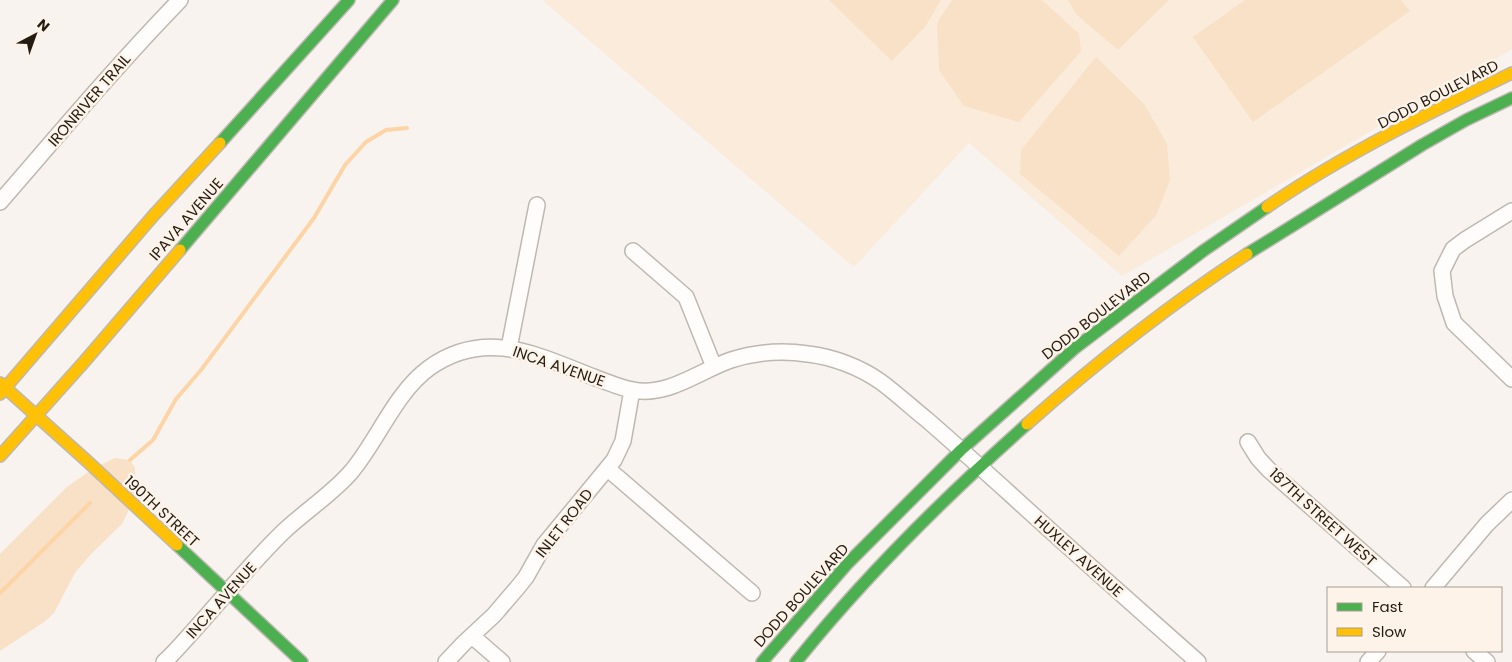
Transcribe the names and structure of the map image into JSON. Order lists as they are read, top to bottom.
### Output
{
  "streets": {
    "main road": ["DODD BOULEVARD", "IPAVA AVENUE", "190TH STREET"],
    "street": [
      "IRONRIVER TRAIL",
      "INCA AVENUE",
      "187TH STREET WEST",
      "INLET ROAD",
      "HUXLEY AVENUE"
    ]
  },
  "crossings": [
    ["DODD BOULEVARD", "INCA AVENUE"],
    ["DODD BOULEVARD", "HUXLEY AVENUE"],
    ["IPAVA AVENUE", "190TH STREET"],
    ["INCA AVENUE", "190TH STREET"],
    ["INCA AVENUE", "INLET ROAD"],
    ["INCA AVENUE", "HUXLEY AVENUE"]
  ],
  "legend": ["Fast", "Slow"],
  "north": "top right"
}
